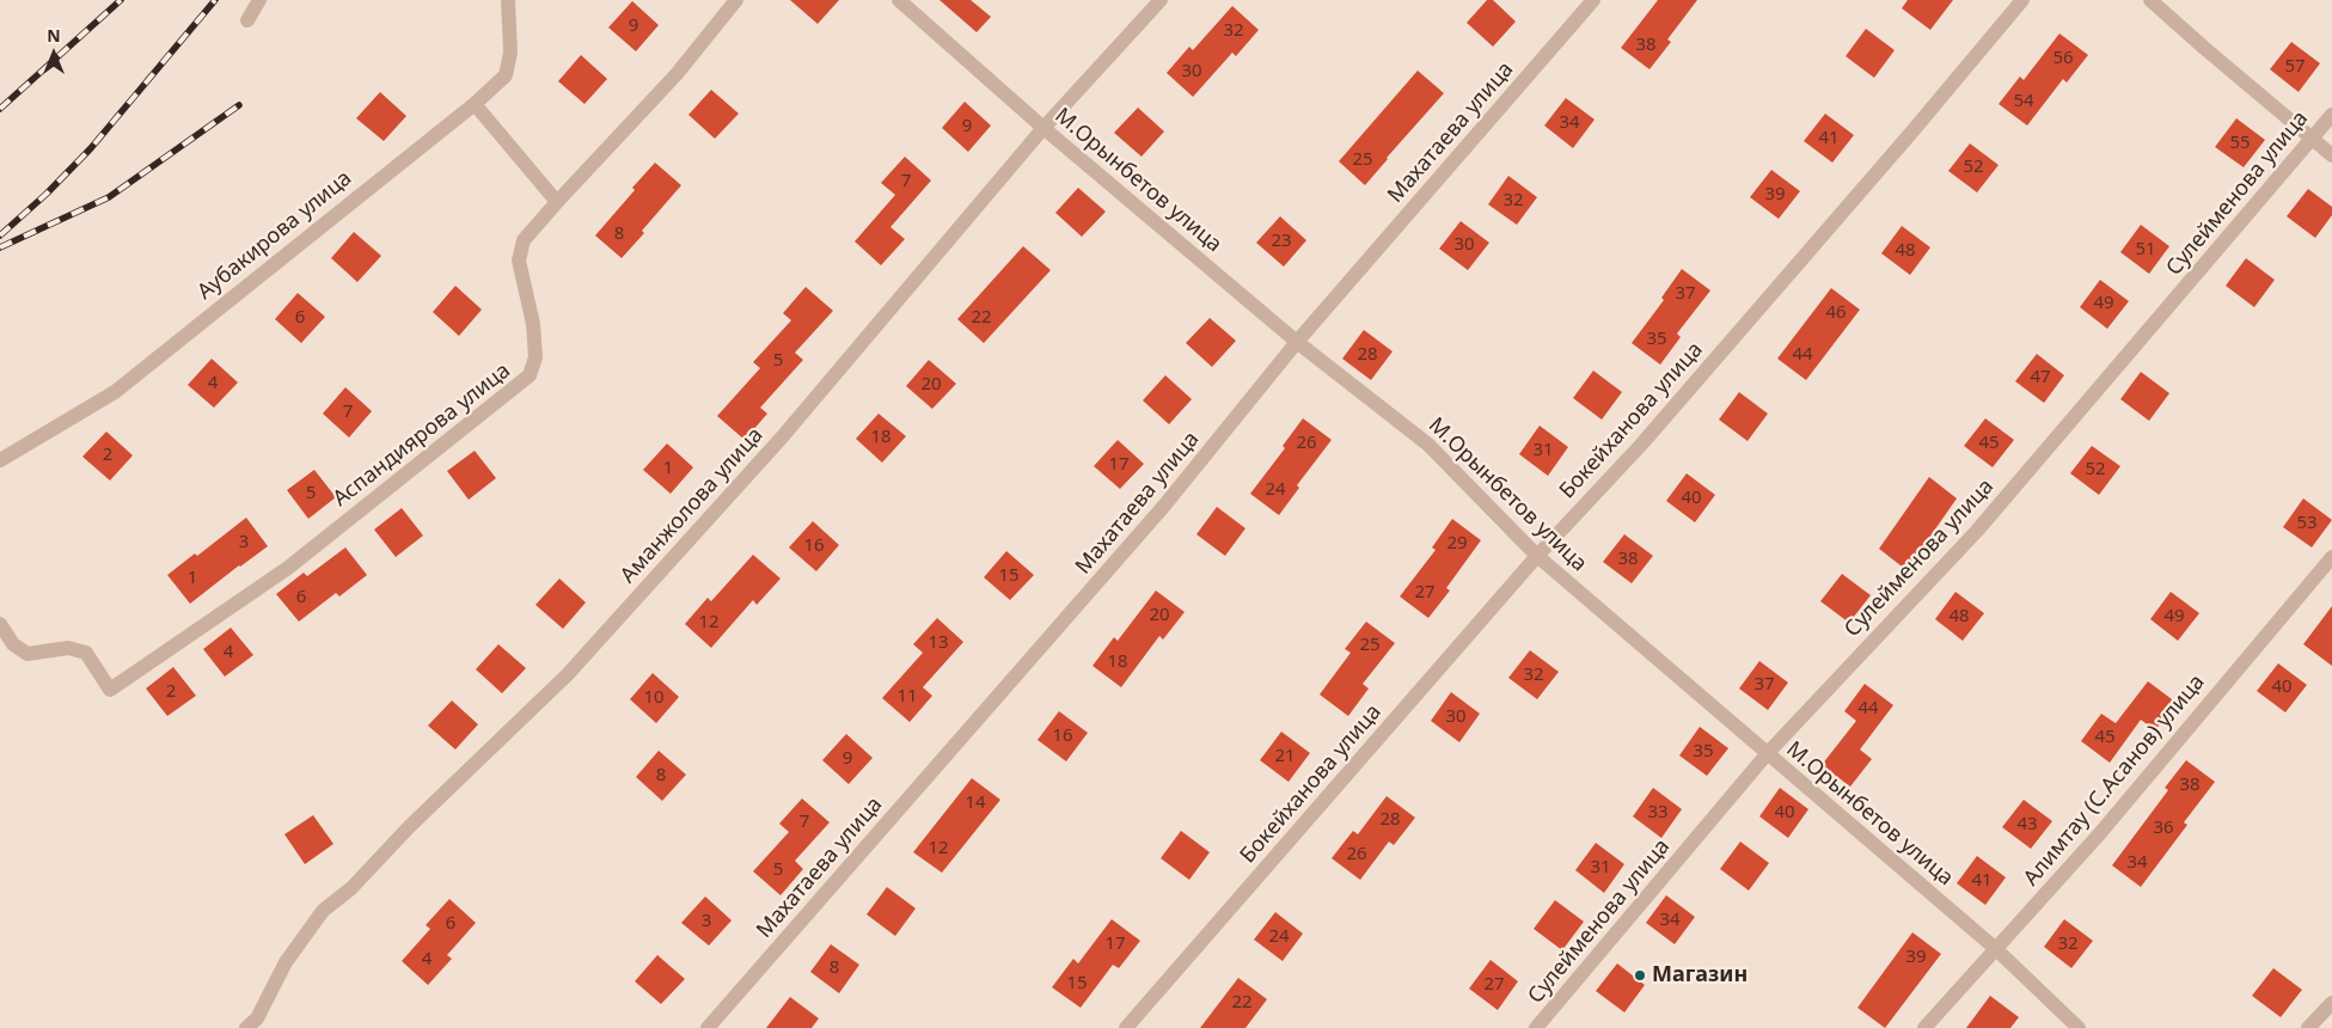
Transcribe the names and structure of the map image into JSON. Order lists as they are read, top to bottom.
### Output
{
  "streets": {
    "street": [
      "Махатаева улица",
      "М.Орынбетов улица",
      "Сулейменова улица",
      "Аубакирова улица",
      "Бокейханова улица",
      "Аспандиярова улица",
      "Аманжолова улица",
      "Алимтау (С.Асанов) улица"
    ]
  },
  "crossings": [
    ["Махатаева улица", "М.Орынбетов улица"],
    ["М.Орынбетов улица", "Сулейменова улица"],
    ["М.Орынбетов улица", "Бокейханова улица"],
    ["М.Орынбетов улица", "Аманжолова улица"],
    ["М.Орынбетов улица", "Алимтау (С.Асанов) улица"]
  ],
  "places": ["Магазин"],
  "house_numbers": [
    "9",
    "32",
    "38",
    "56",
    "57",
    "30",
    "54",
    "34",
    "9",
    "41",
    "55",
    "25",
    "52",
    "7",
    "39",
    "32",
    "8",
    "23",
    "30",
    "51",
    "48",
    "37",
    "49",
    "46",
    "6",
    "22",
    "35",
    "28",
    "44",
    "5",
    "47",
    "4",
    "20",
    "7",
    "18",
    "26",
    "45",
    "31",
    "2",
    "17",
    "1",
    "52",
    "24",
    "5",
    "40",
    "53",
    "3",
    "29",
    "16",
    "38",
    "15",
    "1",
    "27",
    "6",
    "20",
    "48",
    "49",
    "12",
    "13",
    "25",
    "4",
    "18",
    "32",
    "37",
    "40",
    "2",
    "11",
    "10",
    "44",
    "30",
    "16",
    "45",
    "35",
    "21",
    "9",
    "8",
    "38",
    "14",
    "33",
    "40",
    "28",
    "7",
    "43",
    "36",
    "12",
    "26",
    "34",
    "31",
    "5",
    "41",
    "34",
    "3",
    "6",
    "24",
    "17",
    "32",
    "39",
    "4",
    "8",
    "15",
    "27",
    "22"
  ],
  "north": "top"
}
